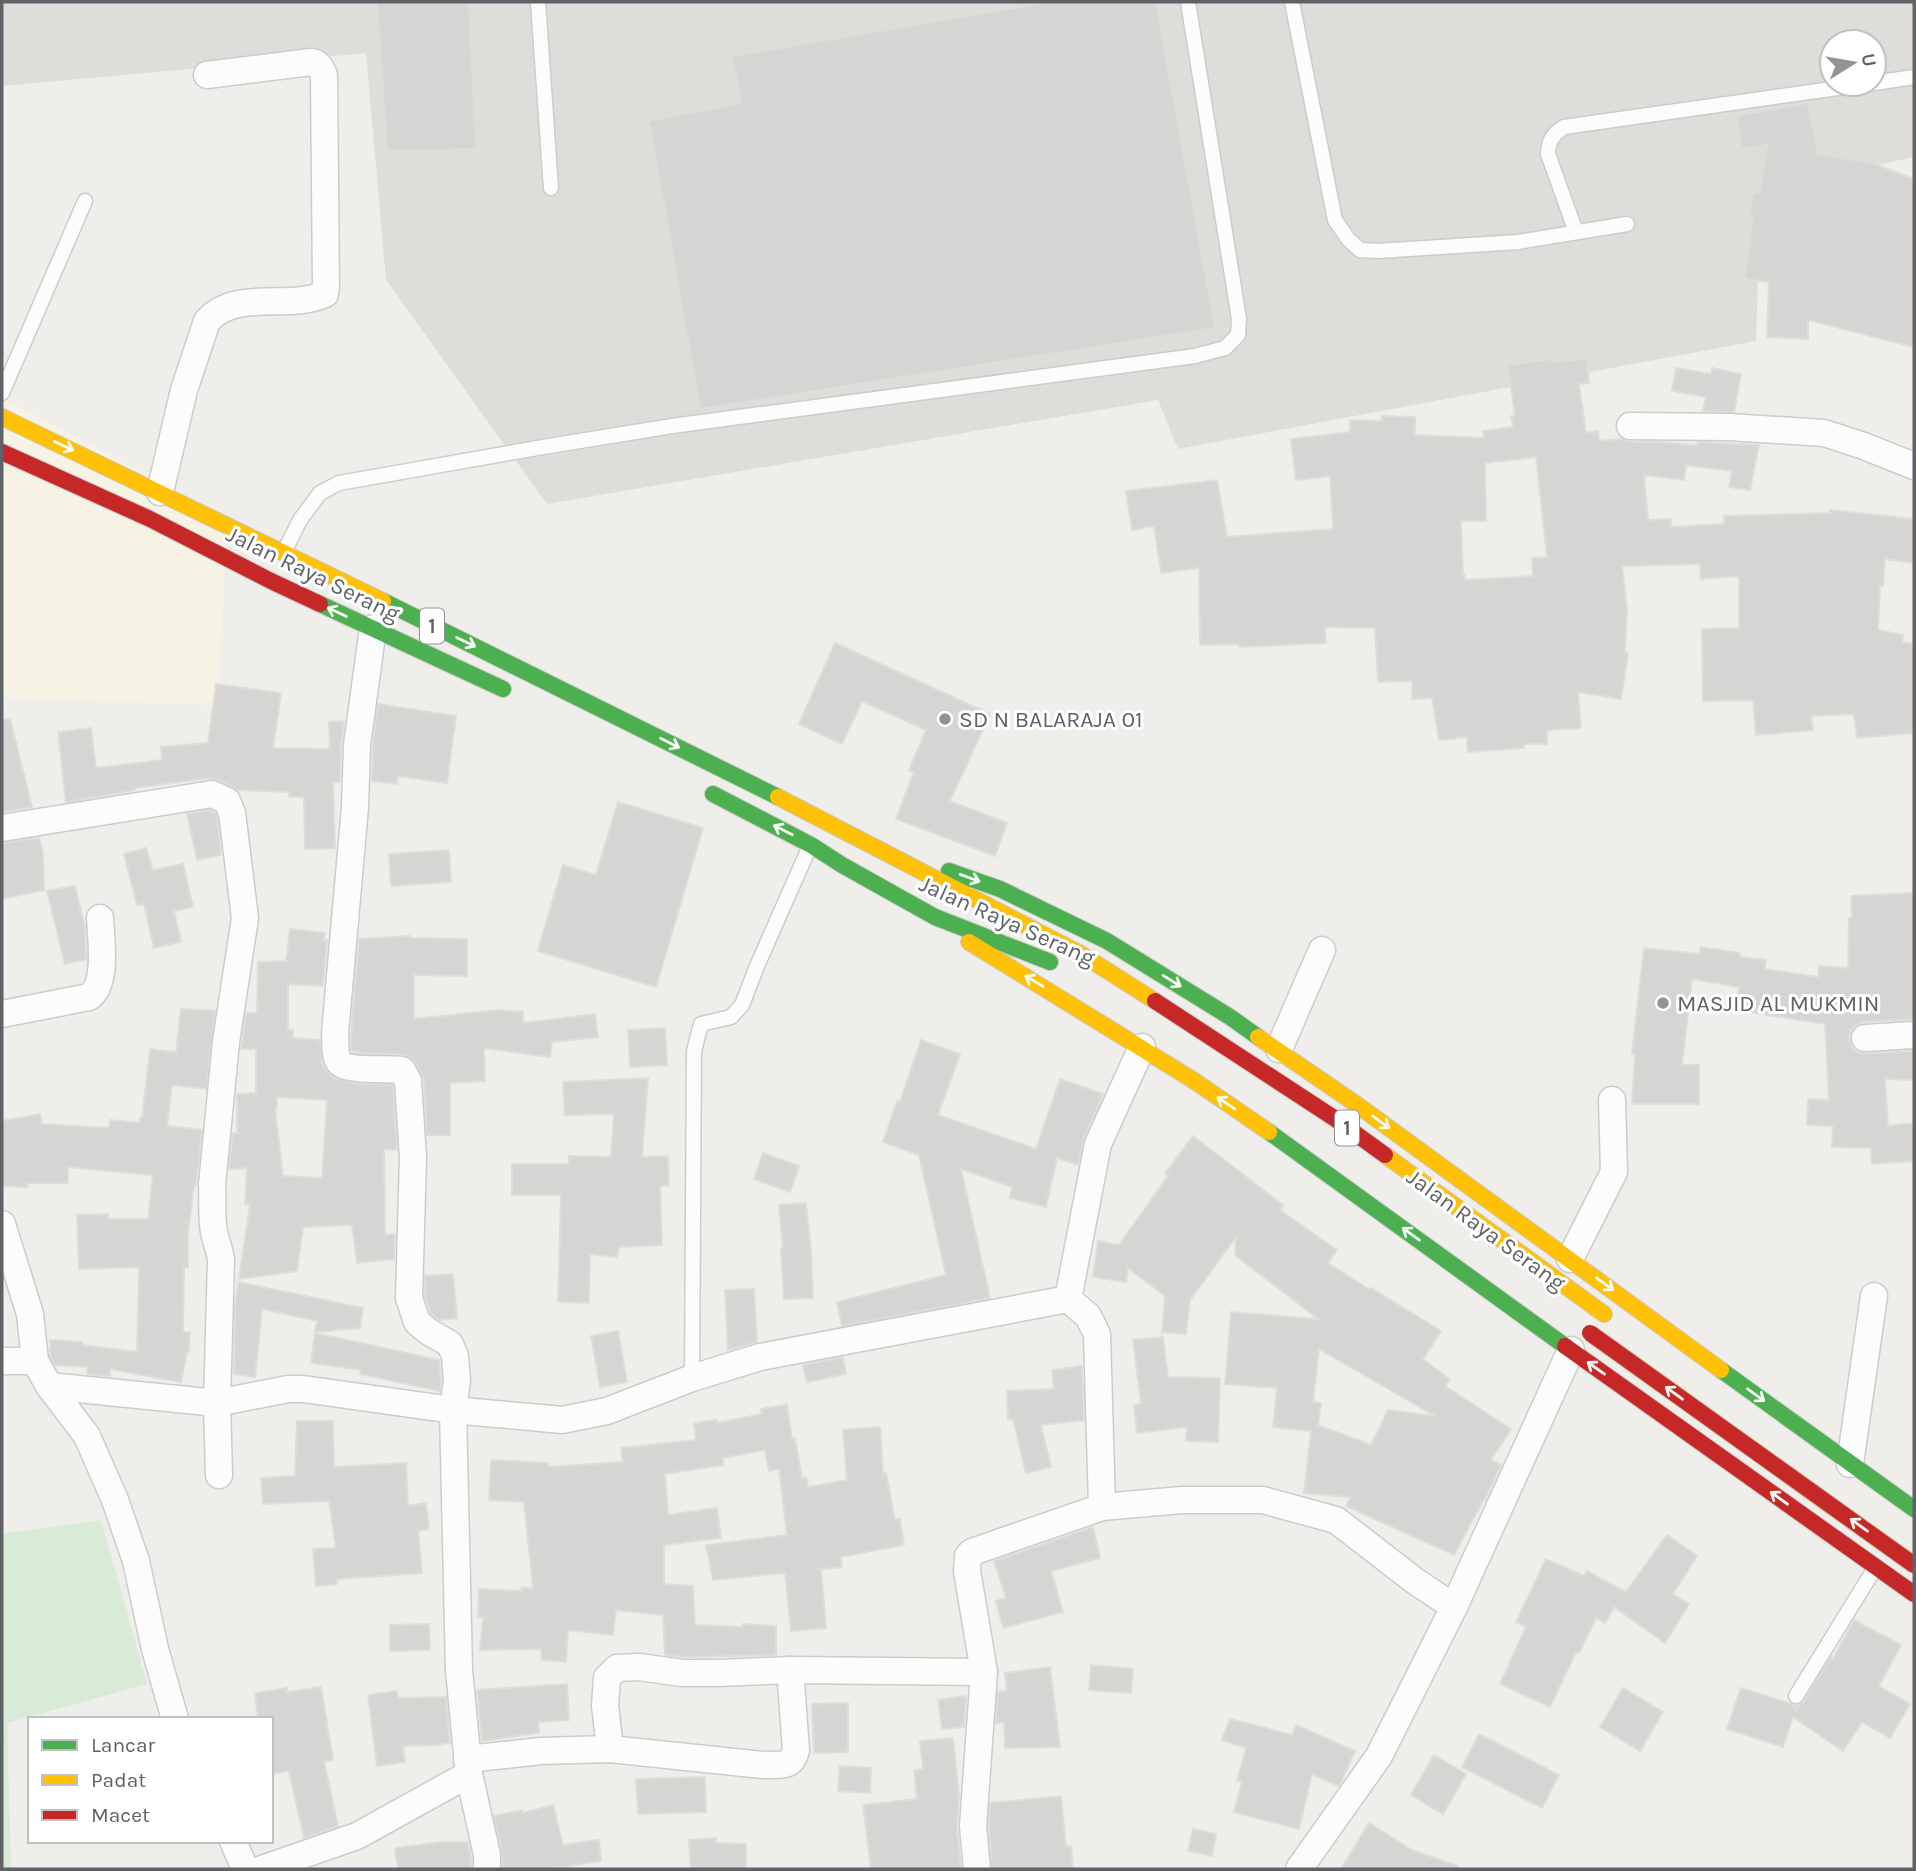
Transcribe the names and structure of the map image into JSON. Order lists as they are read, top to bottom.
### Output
{
  "streets": {
    "main road": ["Jalan Raya Serang", "1"]
  },
  "places": ["SD N BALARAJA 01", "MASJID AL MUKMIN"],
  "legend": ["Lancar", "Padat", "Macet"],
  "north": "right"
}
